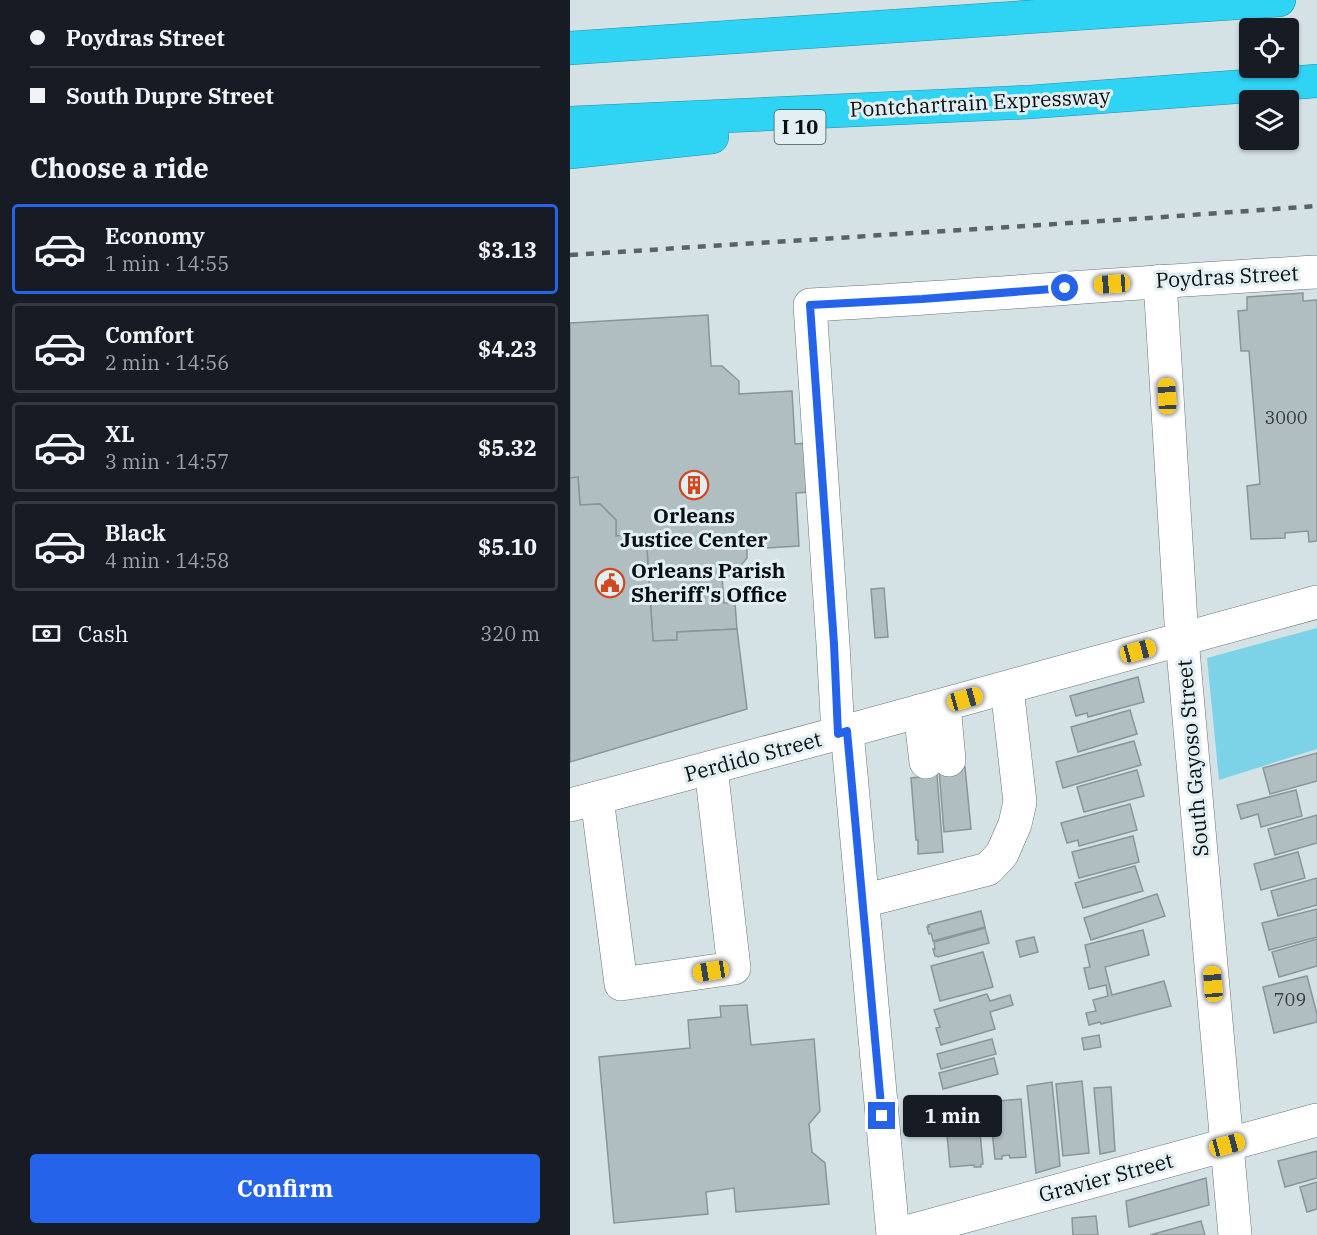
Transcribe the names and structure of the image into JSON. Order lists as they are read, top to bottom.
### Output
{
  "streets": {
    "highway": ["Pontchartrain Expressway", "I 10"],
    "street": [
      "Poydras Street",
      "Perdido Street",
      "South Gayoso Street",
      "Gravier Street"
    ]
  },
  "crossings": [
    ["Pontchartrain Expressway", "I 10"],
    ["Poydras Street", "Perdido Street"],
    ["Poydras Street", "South Gayoso Street"],
    ["Perdido Street", "South Gayoso Street"],
    ["South Gayoso Street", "Gravier Street"]
  ],
  "places": {
    "building": ["Orleans Justice Center"],
    "public building": ["Orleans Parish Sheriff's Office"]
  },
  "house_numbers": ["3000", "709"],
  "page": {
    "banner": ["Poydras Street", "South Dupre Street"],
    "heading": "Choose a ride",
    "list": [
      {
        "name": "Economy",
        "note": "1 min · 14:55",
        "value": "$3.13"
      },
      {
        "name": "Comfort",
        "note": "2 min · 14:56",
        "value": "$4.23"
      },
      {
        "name": "XL",
        "note": "3 min · 14:57",
        "value": "$5.32"
      },
      {
        "name": "Black",
        "note": "4 min · 14:58",
        "value": "$5.10"
      }
    ],
    "pay": ["Cash", "320 m"],
    "bubble": "1 min",
    "buttons": "Confirm"
  }
}
